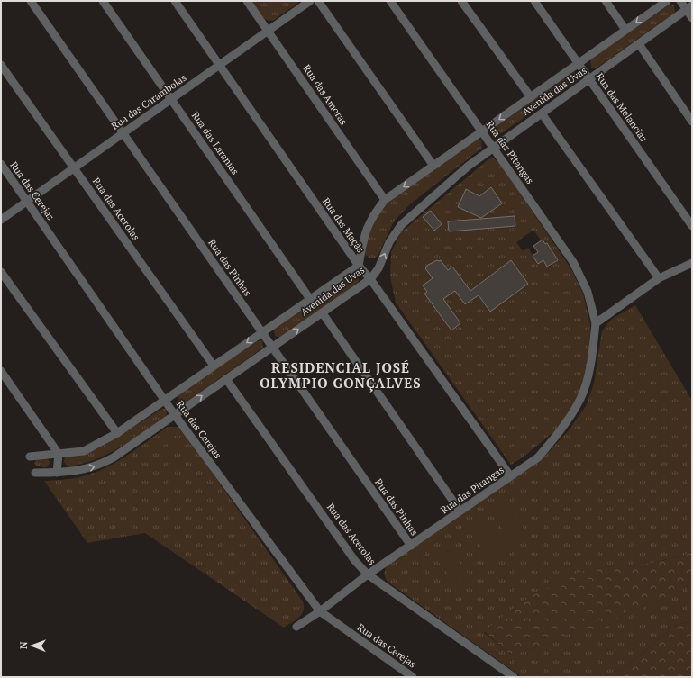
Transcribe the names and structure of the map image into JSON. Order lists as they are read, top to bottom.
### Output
{
  "streets": {
    "street": [
      "Avenida das Uvas",
      "Rua das Amoras",
      "Rua das Carambolas",
      "Rua das Melancias",
      "Rua das Laranjas",
      "Rua das Pitangas",
      "Rua das Cerejas",
      "Rua das Acerolas",
      "Rua das Maçãs",
      "Rua das Pinhas"
    ]
  },
  "crossings": [
    ["Avenida das Uvas", "Rua das Amoras"],
    ["Avenida das Uvas", "Rua das Melancias"],
    ["Avenida das Uvas", "Rua das Laranjas"],
    ["Avenida das Uvas", "Rua das Pitangas"],
    ["Avenida das Uvas", "Rua das Cerejas"],
    ["Avenida das Uvas", "Rua das Acerolas"],
    ["Avenida das Uvas", "Rua das Maçãs"],
    ["Avenida das Uvas", "Rua das Pinhas"],
    ["Rua das Amoras", "Rua das Carambolas"],
    ["Rua das Carambolas", "Rua das Laranjas"],
    ["Rua das Carambolas", "Rua das Cerejas"],
    ["Rua das Carambolas", "Rua das Acerolas"],
    ["Rua das Carambolas", "Rua das Maçãs"],
    ["Rua das Carambolas", "Rua das Pinhas"],
    ["Rua das Pitangas", "Rua das Cerejas"],
    ["Rua das Pitangas", "Rua das Acerolas"],
    ["Rua das Pitangas", "Rua das Maçãs"],
    ["Rua das Pitangas", "Rua das Pinhas"]
  ],
  "districts": ["RESIDENCIAL JOSÉ OLYMPIO GONÇALVES"],
  "north": "left"
}
